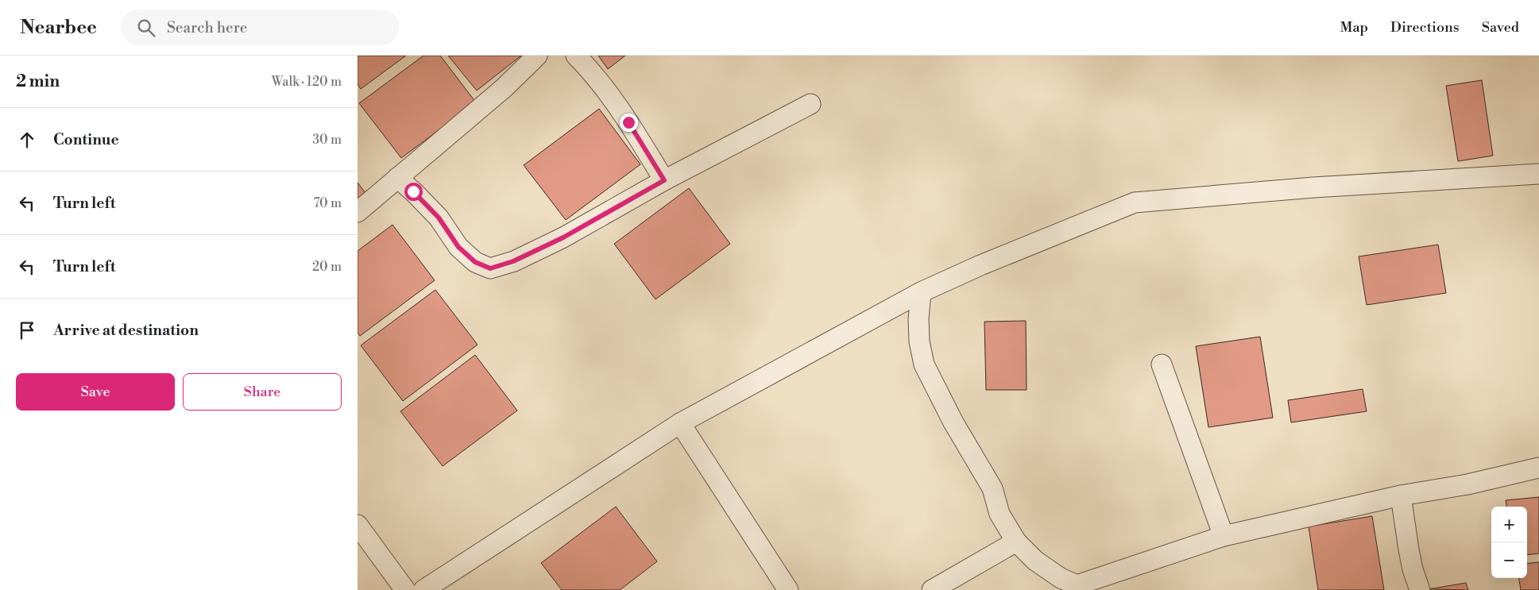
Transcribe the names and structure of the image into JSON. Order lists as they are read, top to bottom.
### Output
{
  "page": {
    "header": "Nearbee",
    "search": "Search here",
    "nav": ["Map", "Directions", "Saved"],
    "heading": ["2 min", "Walk · 120 m"],
    "list": [
      ["Continue", "30 m"],
      ["Turn left", "70 m"],
      ["Turn left", "20 m"],
      "Arrive at destination"
    ],
    "buttons": ["Save", "Share"],
    "map_buttons": ["+", "−"]
  }
}
